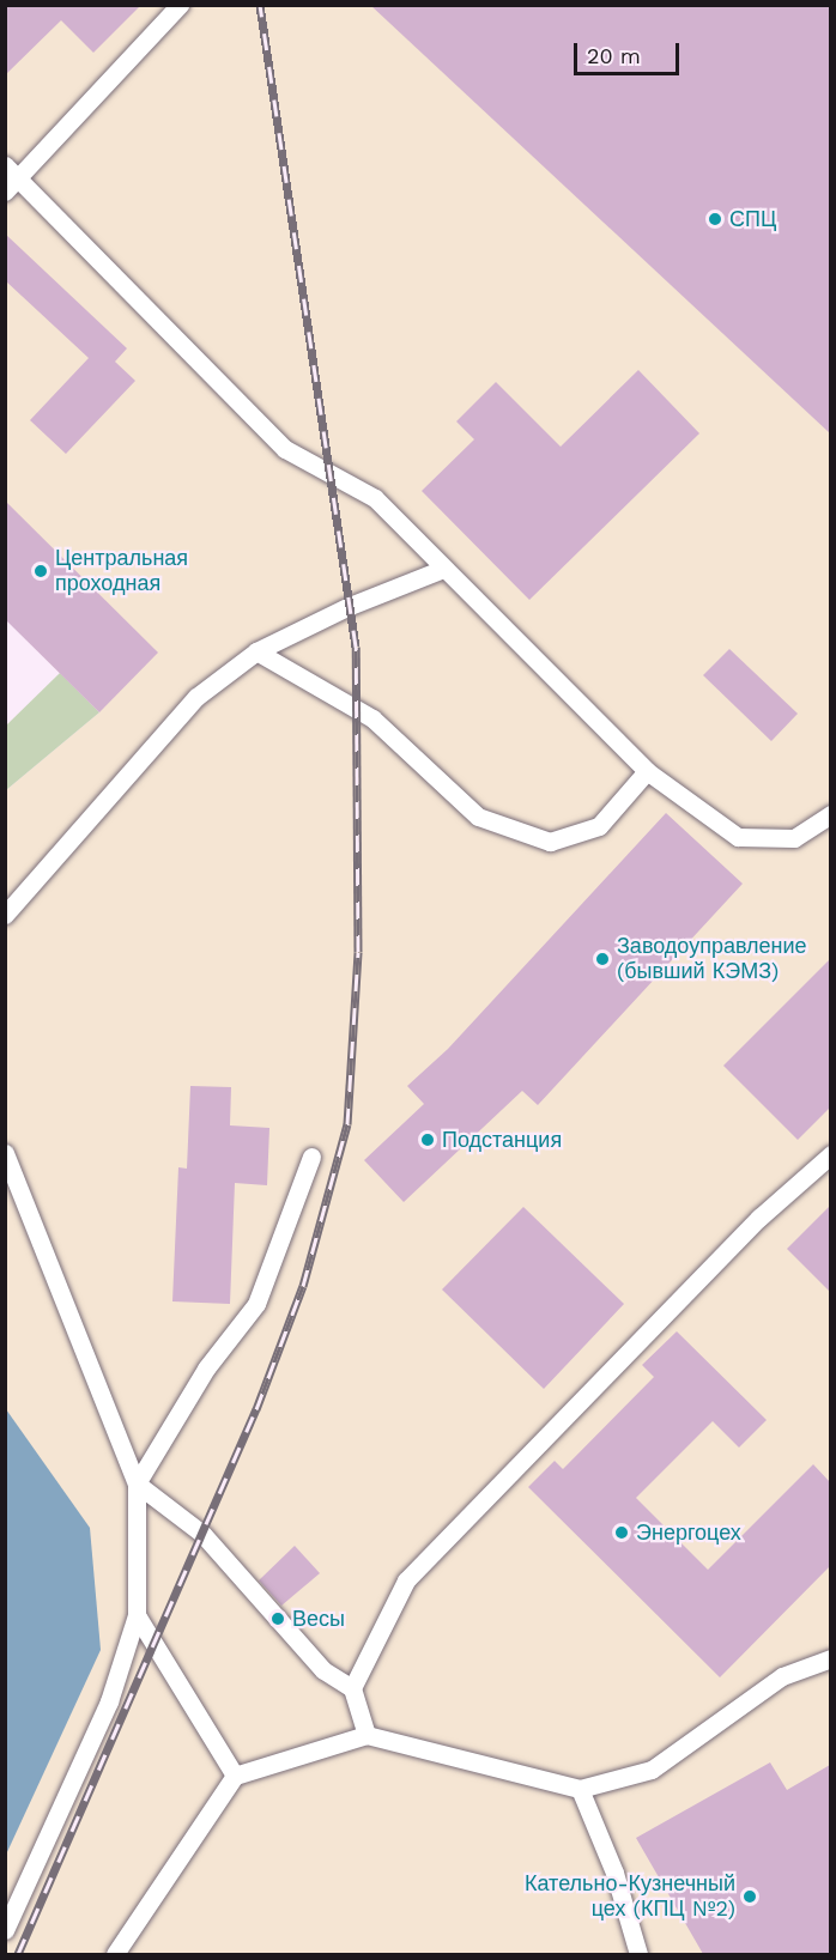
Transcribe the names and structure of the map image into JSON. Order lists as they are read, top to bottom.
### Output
{
  "places": [
    "СПЦ",
    "Центральная проходная",
    "Заводоуправление (бывший КЭМЗ)",
    "Подстанция",
    "Энергоцех",
    "Весы",
    "Кательно-Кузнечный цех (КПЦ №2)"
  ],
  "scale_bar": "20 m"
}
